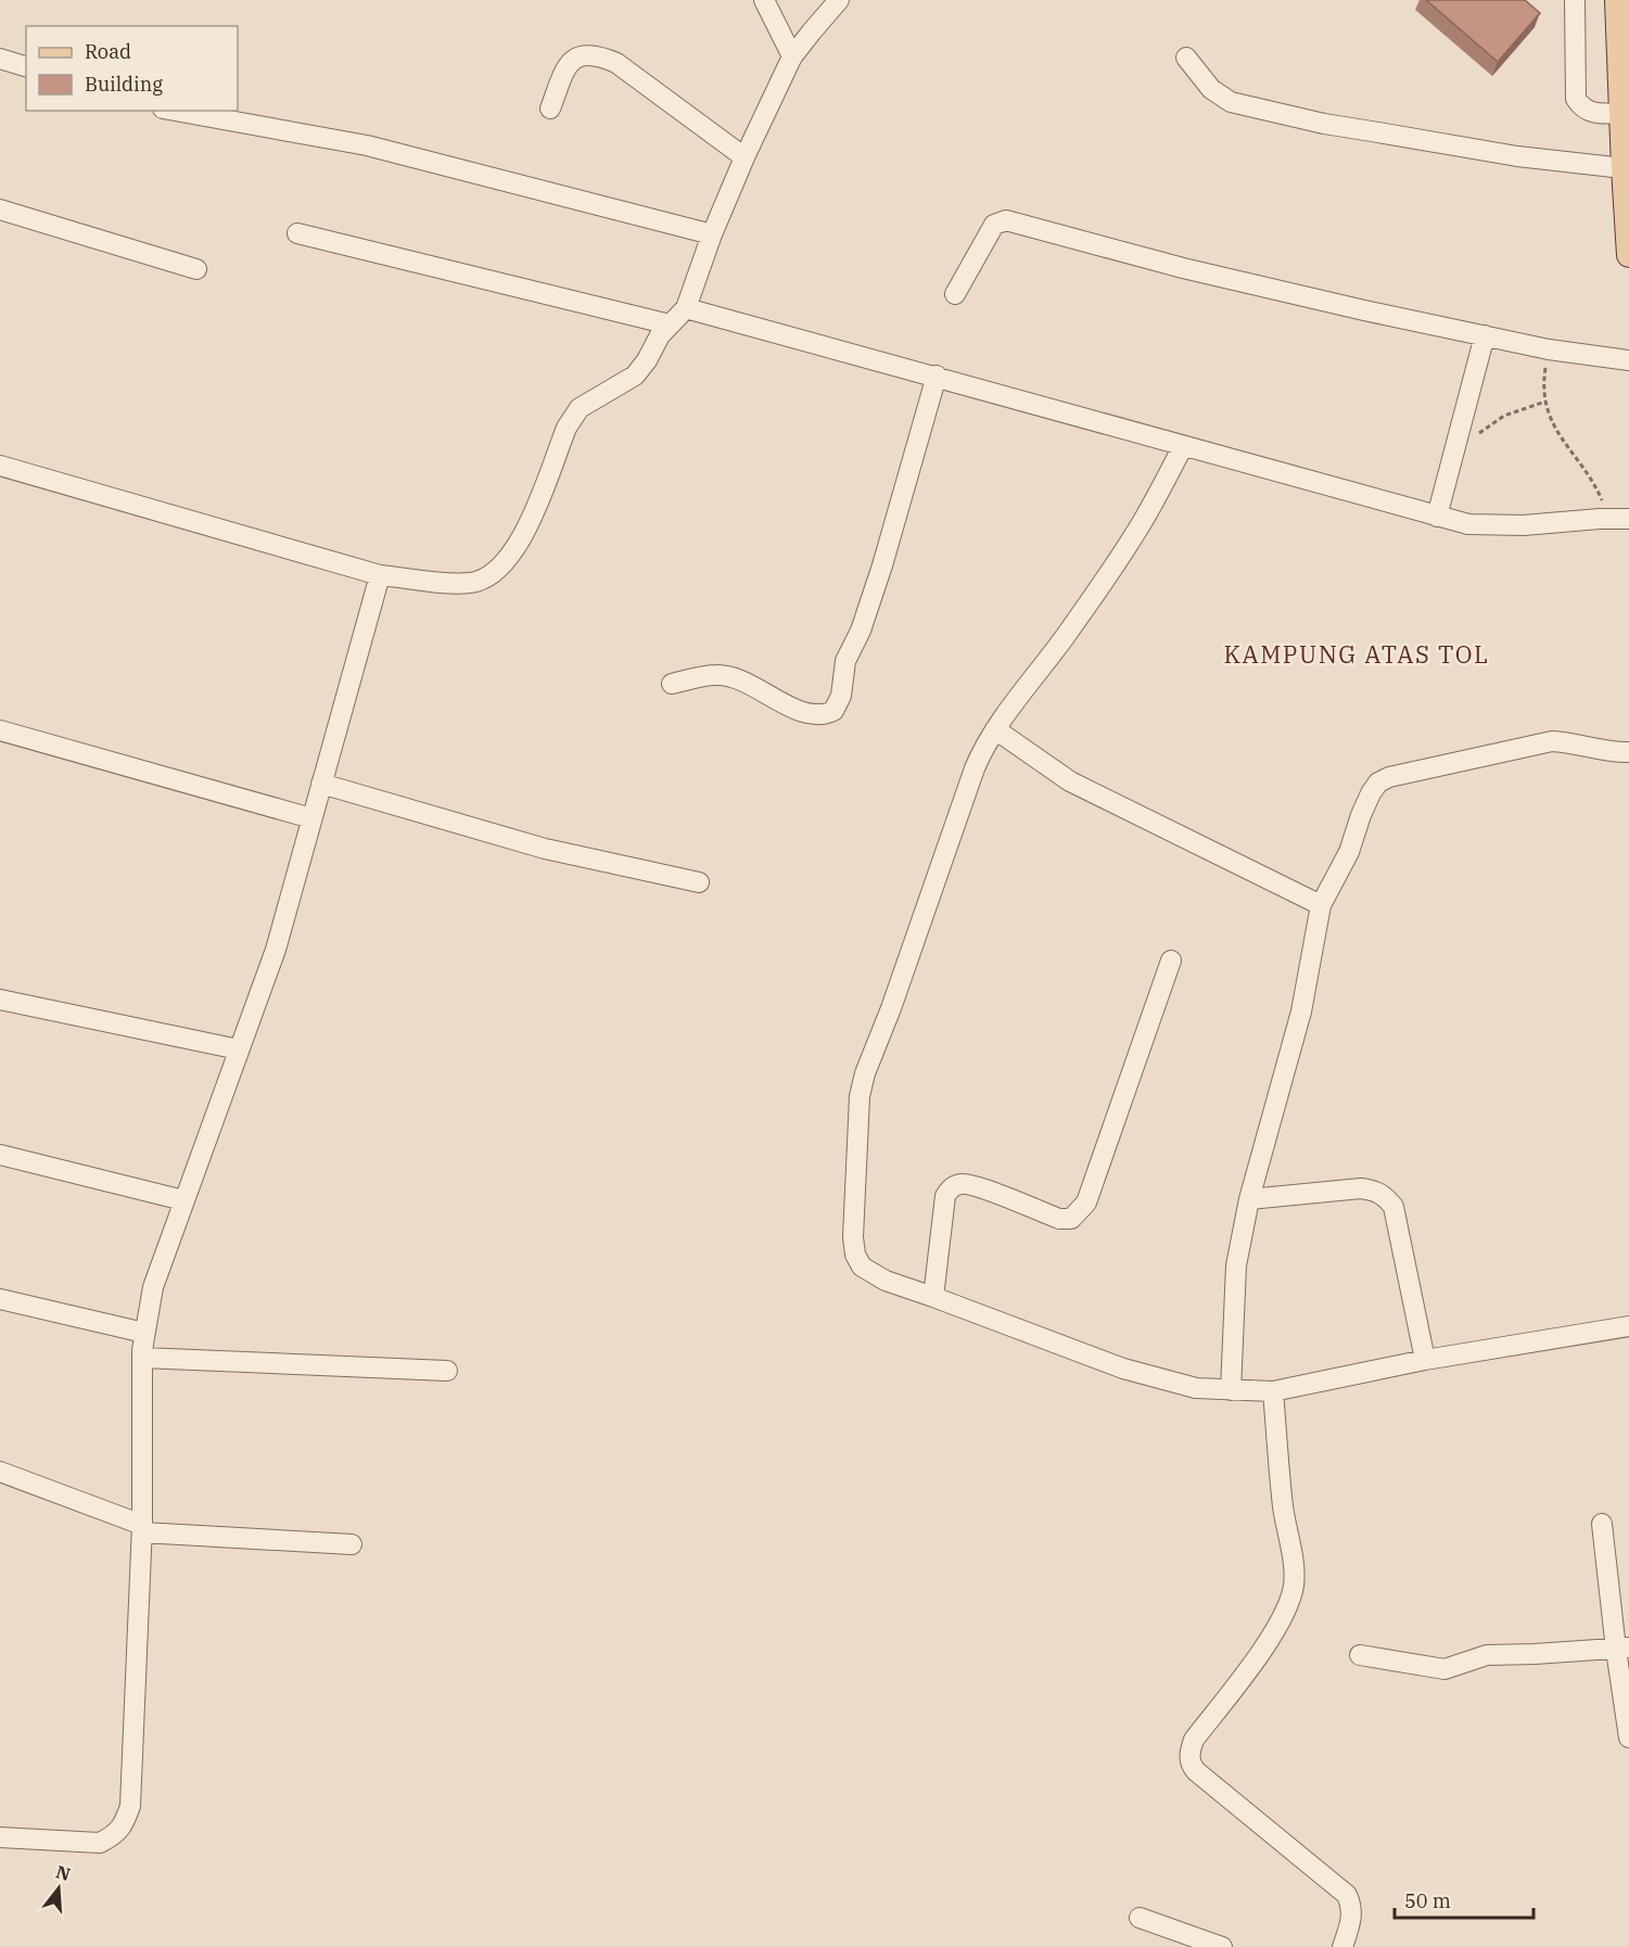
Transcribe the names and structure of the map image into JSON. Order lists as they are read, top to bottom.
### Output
{
  "districts": ["KAMPUNG ATAS TOL"],
  "legend": ["Road", "Building"],
  "scale_bar": "50 m",
  "north": "top"
}
